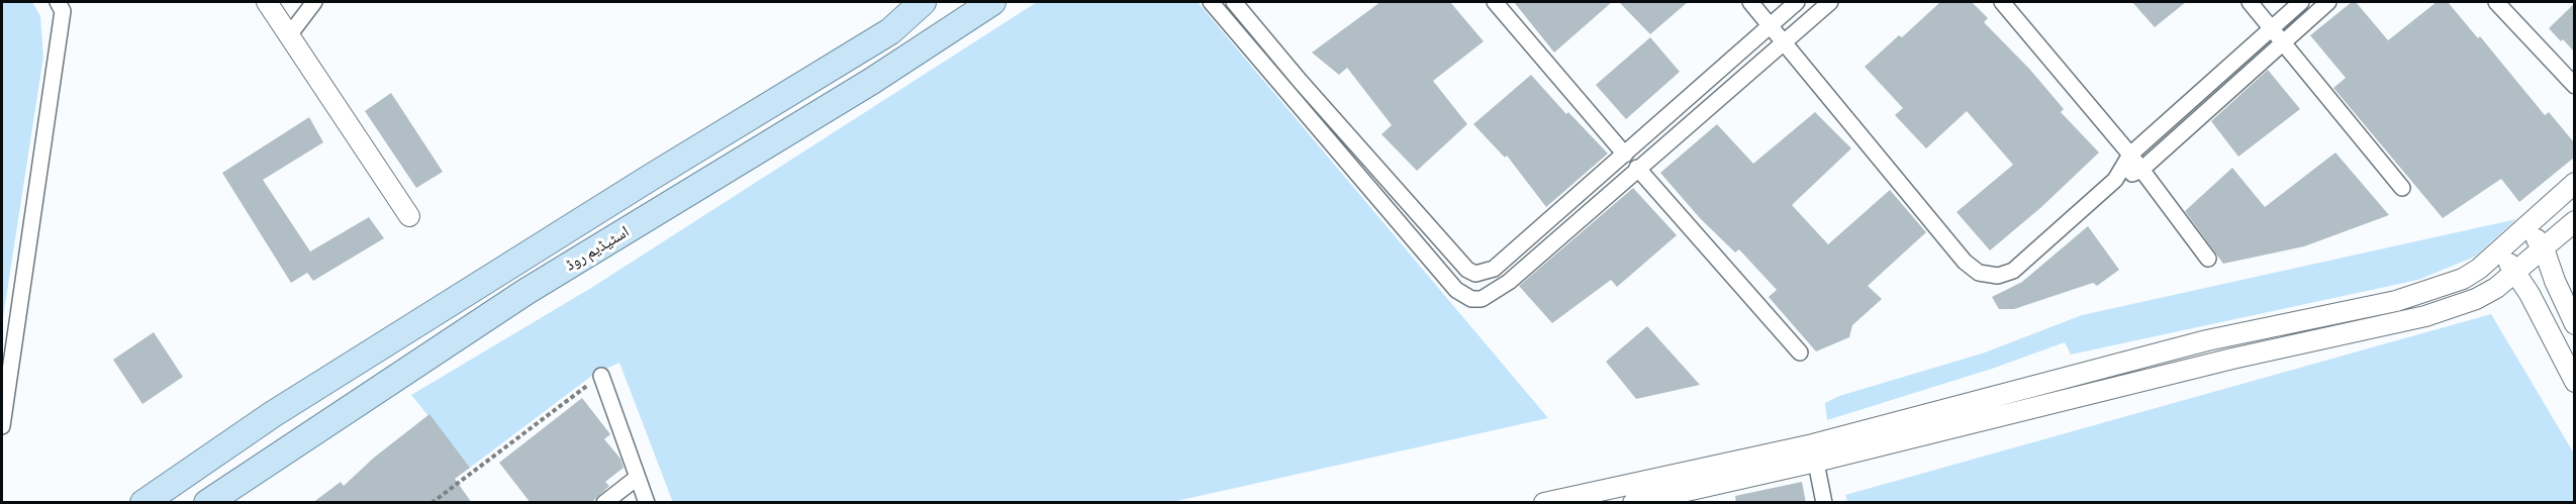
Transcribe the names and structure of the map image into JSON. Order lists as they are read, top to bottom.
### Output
{
  "streets": {
    "main road": ["اسٹیڈیم روڈ"]
  }
}
